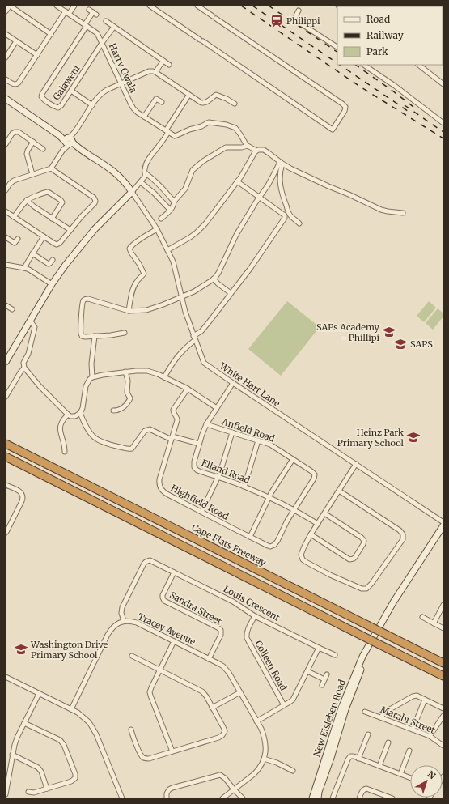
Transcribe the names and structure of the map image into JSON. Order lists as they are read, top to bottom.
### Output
{
  "streets": {
    "highway": ["Cape Flats Freeway"],
    "main road": ["New Eisleben Road"],
    "street": [
      "Harry Gwala",
      "Galaweni",
      "White Hart Lane",
      "Anfield Road",
      "Elland Road",
      "Highfield Road",
      "Louis Crescent",
      "Sandra Street",
      "Tracey Avenue",
      "Colleen Road",
      "Marabi Street"
    ]
  },
  "crossings": [
    ["Harry Gwala", "Galaweni"],
    ["White Hart Lane", "Elland Road"],
    ["Anfield Road", "Elland Road"],
    ["Anfield Road", "Highfield Road"],
    ["Elland Road", "Highfield Road"],
    ["Louis Crescent", "Sandra Street"],
    ["Louis Crescent", "Tracey Avenue"],
    ["Louis Crescent", "Colleen Road"],
    ["Sandra Street", "Tracey Avenue"]
  ],
  "places": {
    "station": ["Philippi"],
    "school or university": [
      "SAPs Academy - Phillipi",
      "SAPS",
      "Heinz Park Primary School",
      "Washington Drive Primary School"
    ]
  },
  "legend": ["Road", "Railway", "Park"],
  "north": "top right"
}
